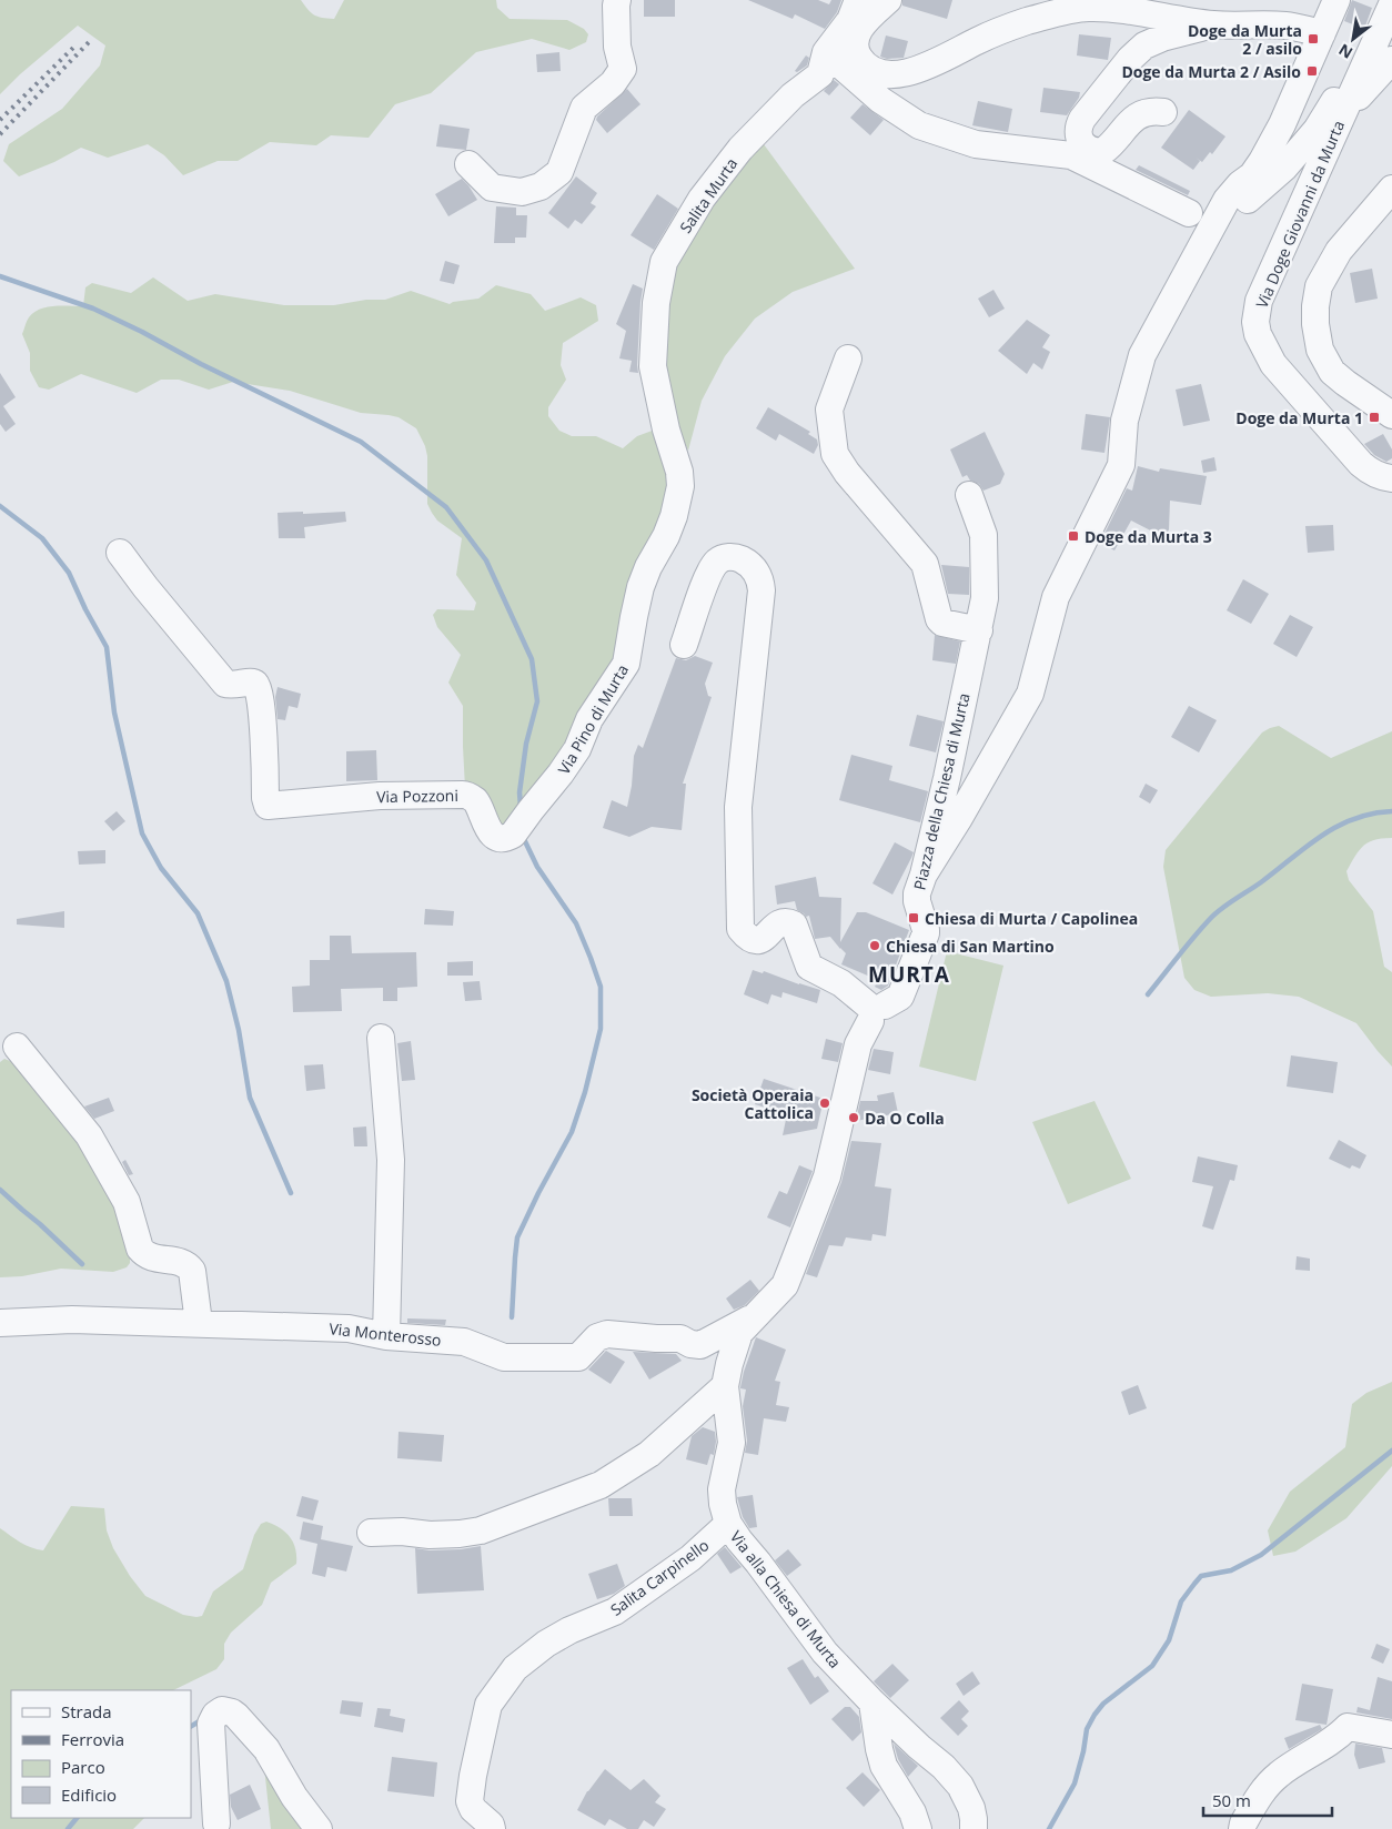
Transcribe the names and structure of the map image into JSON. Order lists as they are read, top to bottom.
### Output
{
  "streets": {
    "street": [
      "Salita Murta",
      "Via Doge Giovanni da Murta",
      "Via Pino di Murta",
      "Piazza della Chiesa di Murta",
      "Via Pozzoni",
      "Via Monterosso",
      "Salita Carpinello",
      "Via alla Chiesa di Murta"
    ]
  },
  "crossings": [
    ["Salita Murta", "Via Pino di Murta"],
    ["Via Pino di Murta", "Via Pozzoni"],
    ["Piazza della Chiesa di Murta", "Via alla Chiesa di Murta"],
    ["Via Monterosso", "Via alla Chiesa di Murta"],
    ["Salita Carpinello", "Via alla Chiesa di Murta"]
  ],
  "districts": ["MURTA"],
  "places": {
    "transit": [
      "Doge da Murta 2 / asilo",
      "Doge da Murta 2 / Asilo",
      "Doge da Murta 1",
      "Doge da Murta 3",
      "Chiesa di Murta / Capolinea"
    ],
    "other": ["Chiesa di San Martino", "Società Operaia Cattolica", "Da O Colla"]
  },
  "legend": [
    "Strada",
    "Ferrovia",
    "Parco",
    "Edificio"
  ],
  "scale_bar": "50 m",
  "north": "bottom left"
}
